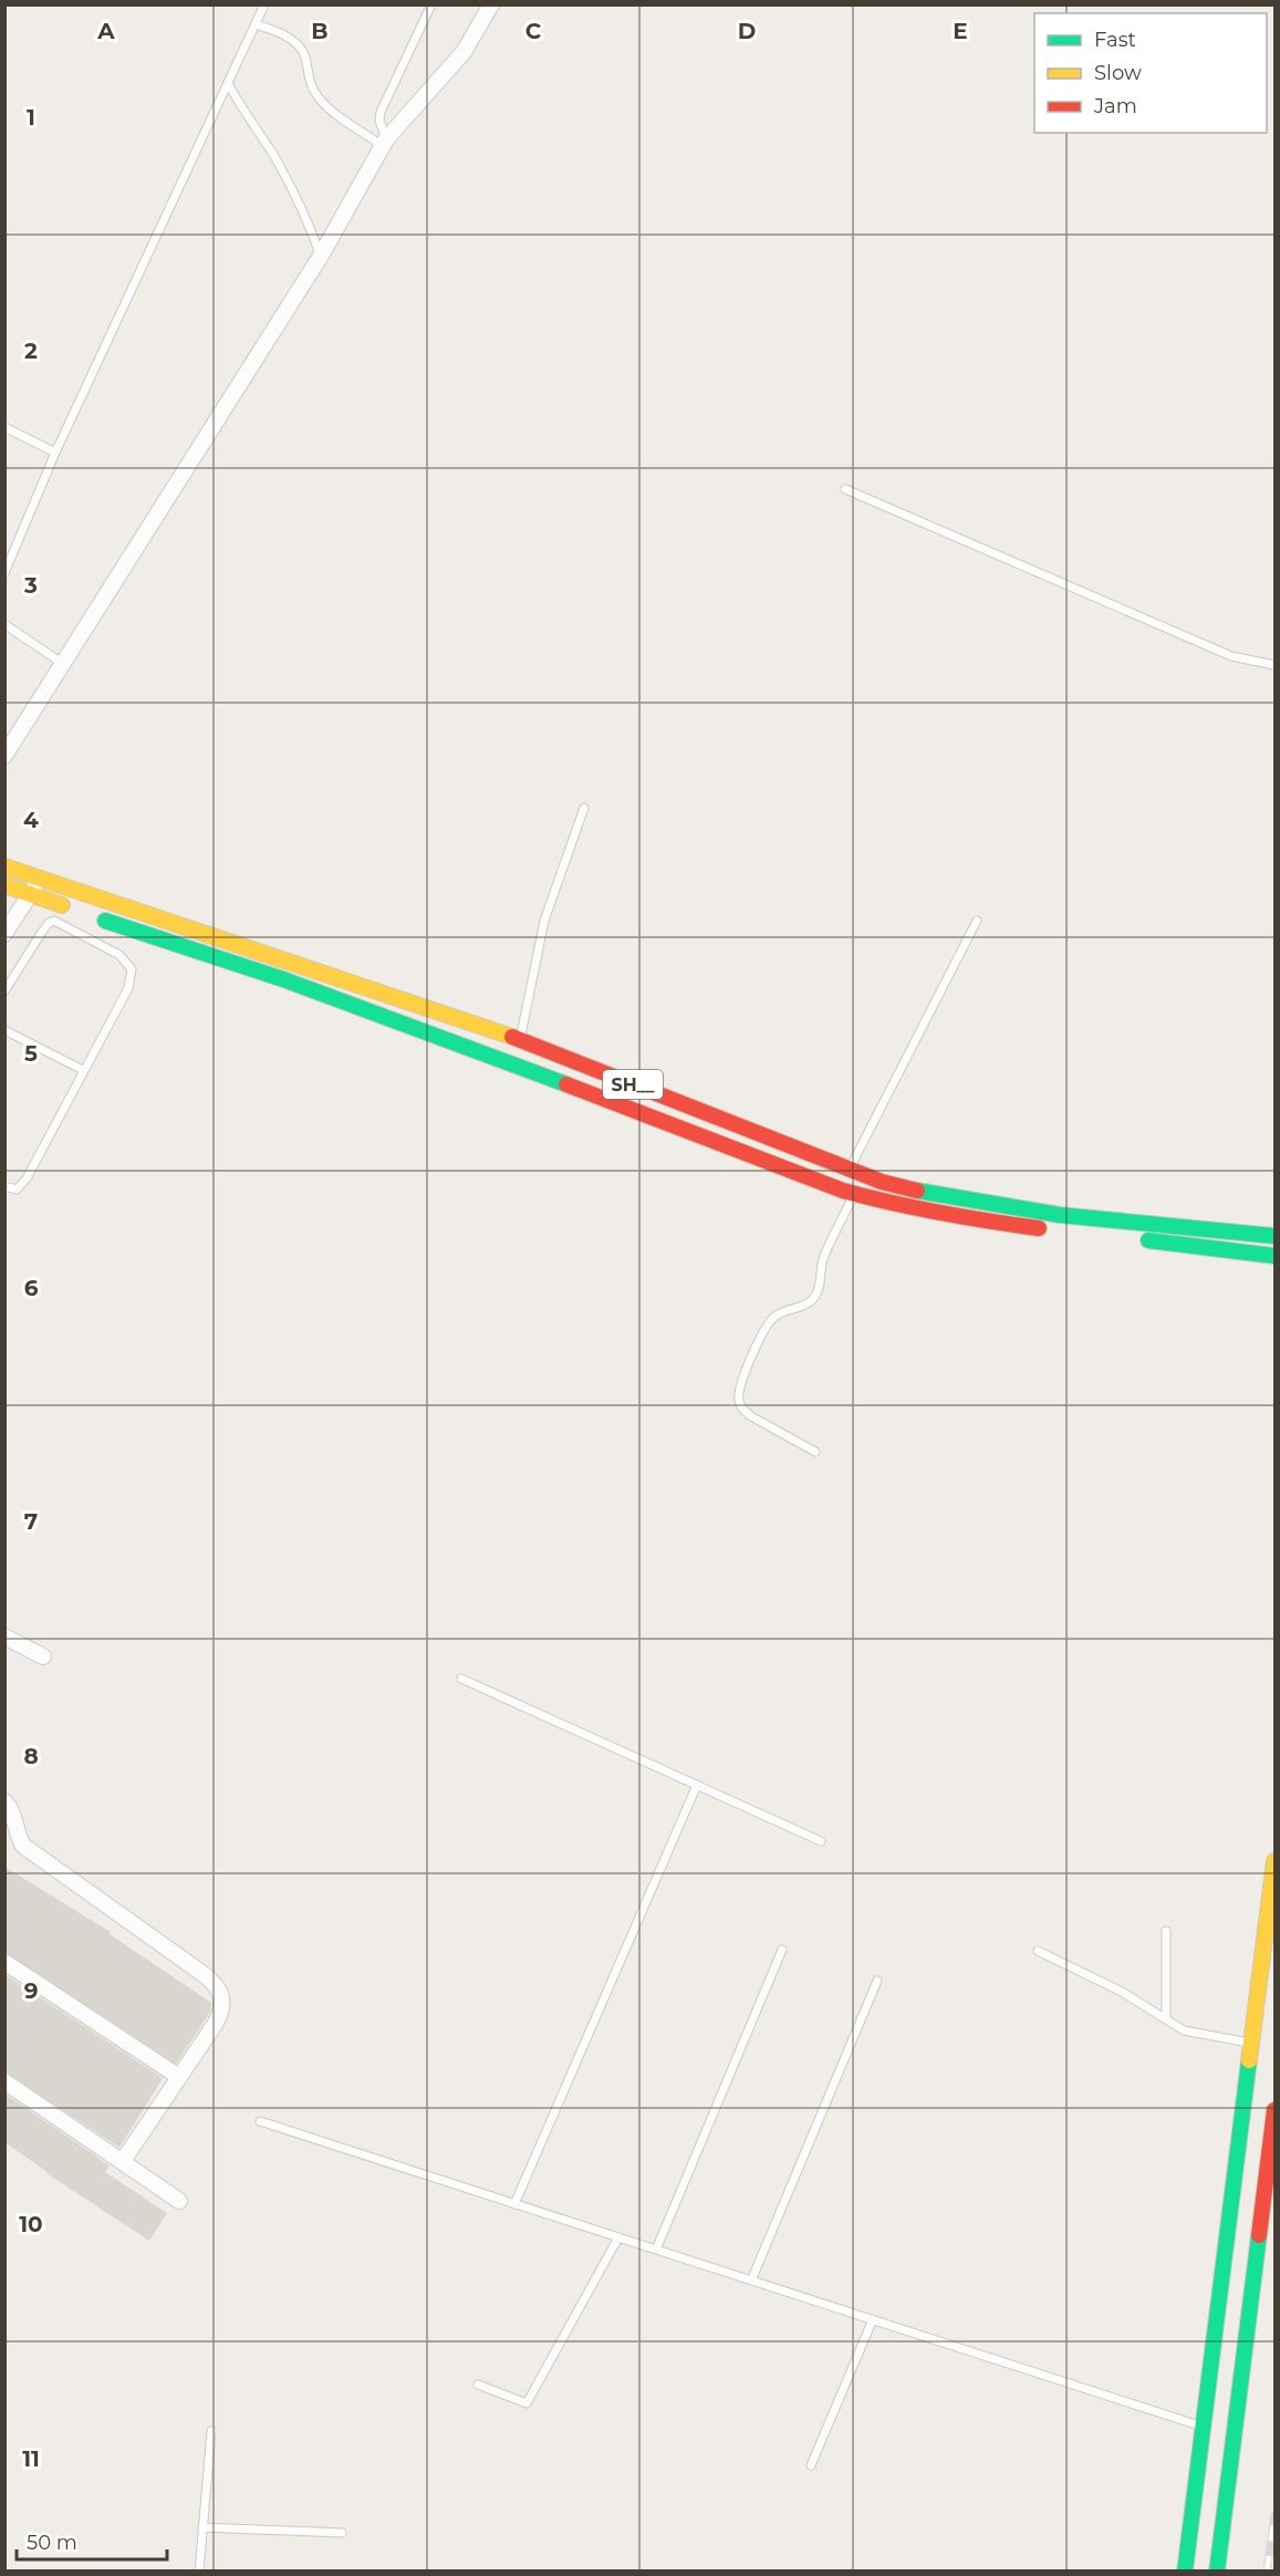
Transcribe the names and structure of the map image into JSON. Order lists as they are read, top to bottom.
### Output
{
  "streets": {
    "main road": ["SH__"]
  },
  "legend": ["Fast", "Slow", "Jam"],
  "scale_bar": "50 m",
  "grid": {
    "columns": [
      "A",
      "B",
      "C",
      "D",
      "E"
    ],
    "rows": [
      "1",
      "2",
      "3",
      "4",
      "5",
      "6",
      "7",
      "8",
      "9",
      "10",
      "11"
    ]
  }
}
